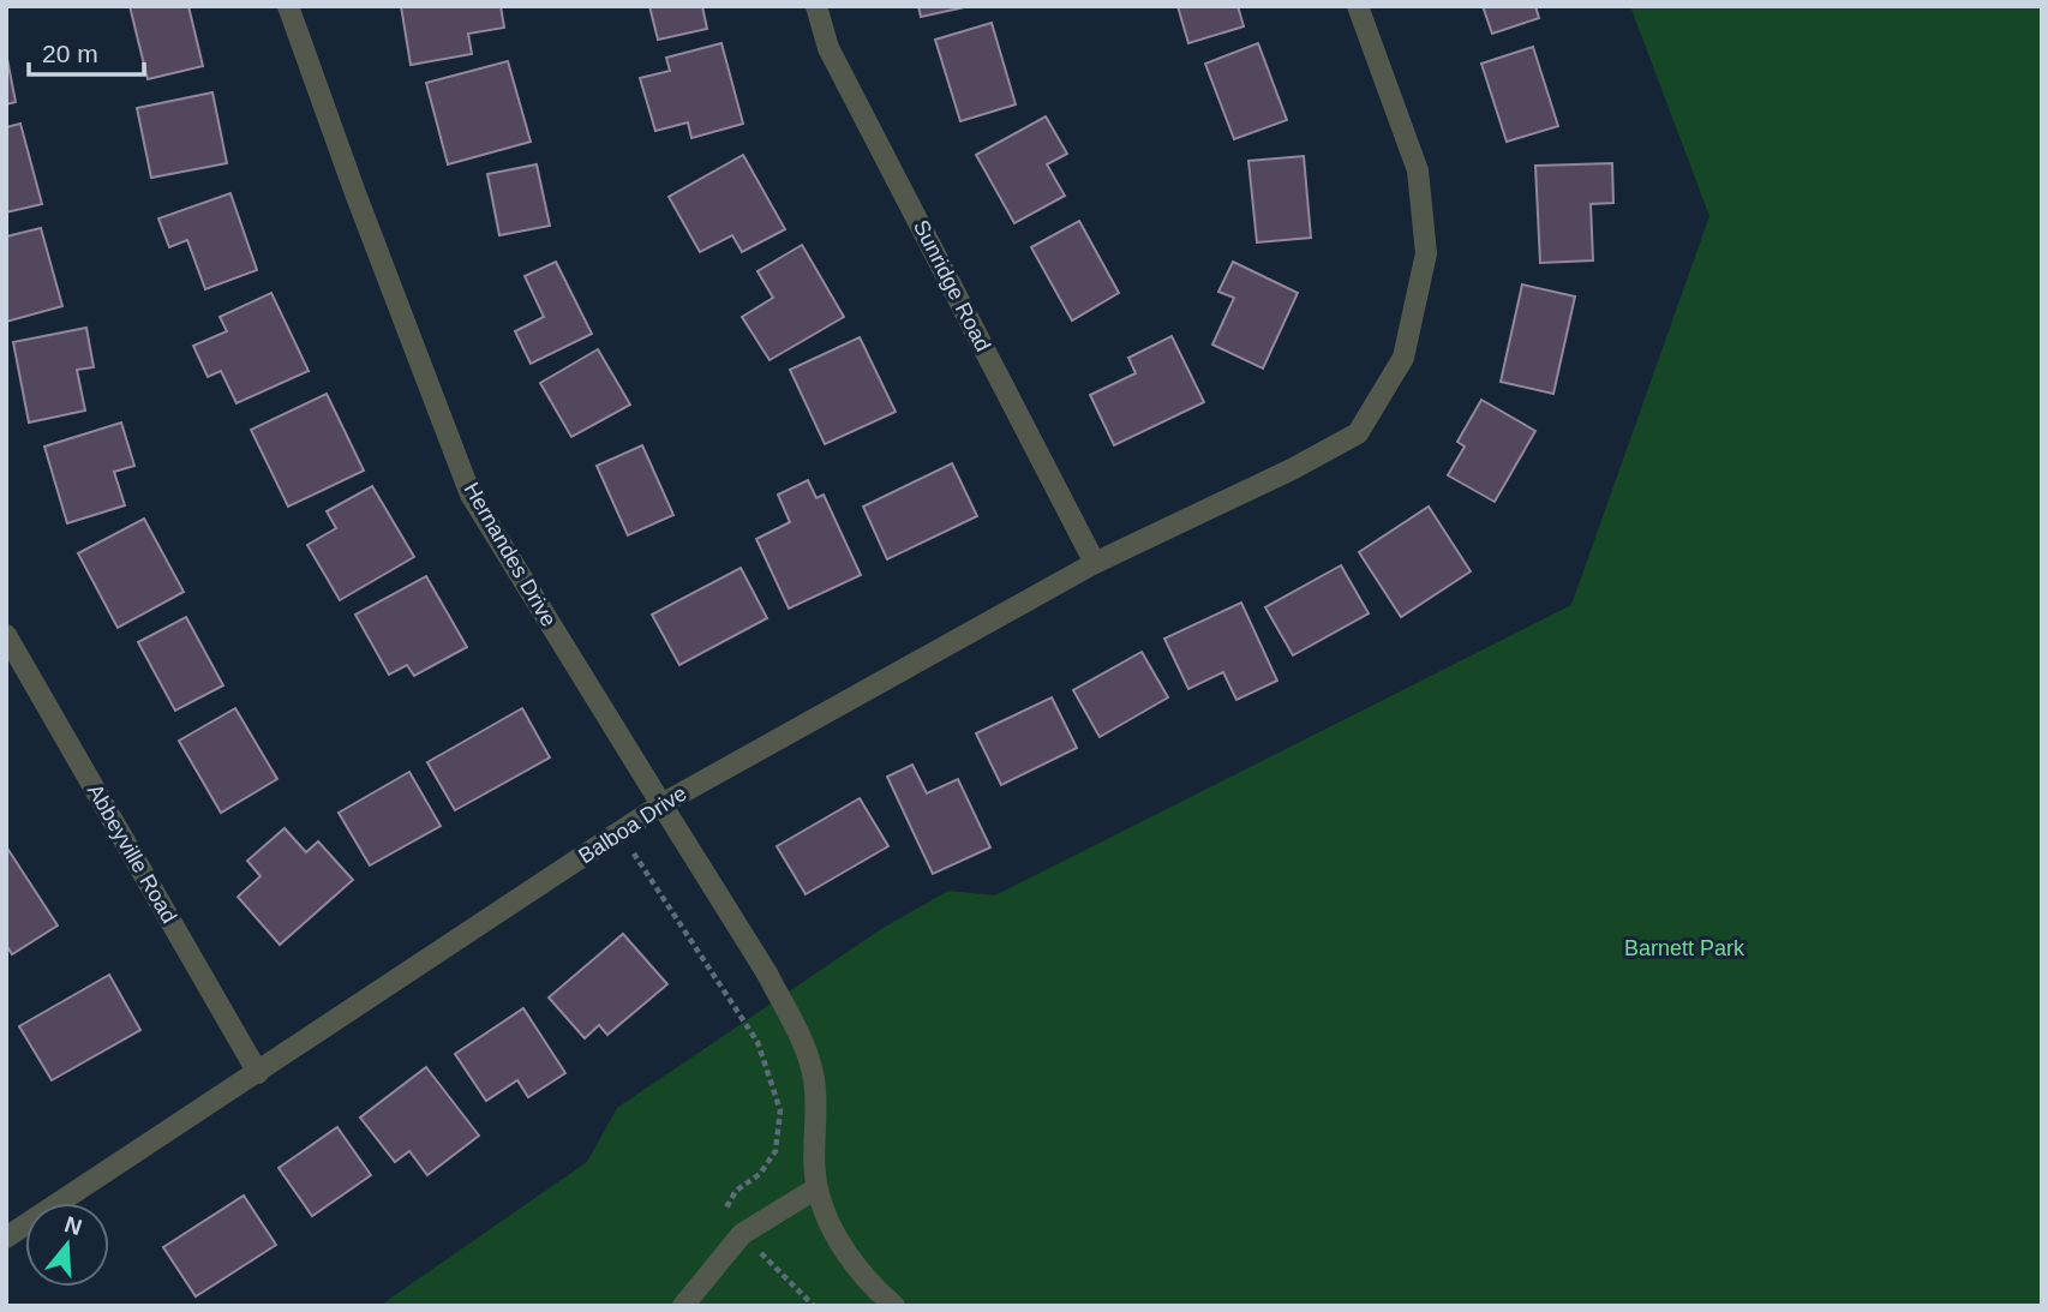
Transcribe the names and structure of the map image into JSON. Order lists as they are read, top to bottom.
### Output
{
  "streets": {
    "street": [
      "Sunridge Road",
      "Hernandes Drive",
      "Balboa Drive",
      "Abbeyville Road"
    ]
  },
  "crossings": [
    ["Sunridge Road", "Balboa Drive"],
    ["Hernandes Drive", "Balboa Drive"],
    ["Balboa Drive", "Abbeyville Road"]
  ],
  "parks": ["Barnett Park"],
  "scale_bar": "20 m",
  "north": "top"
}
